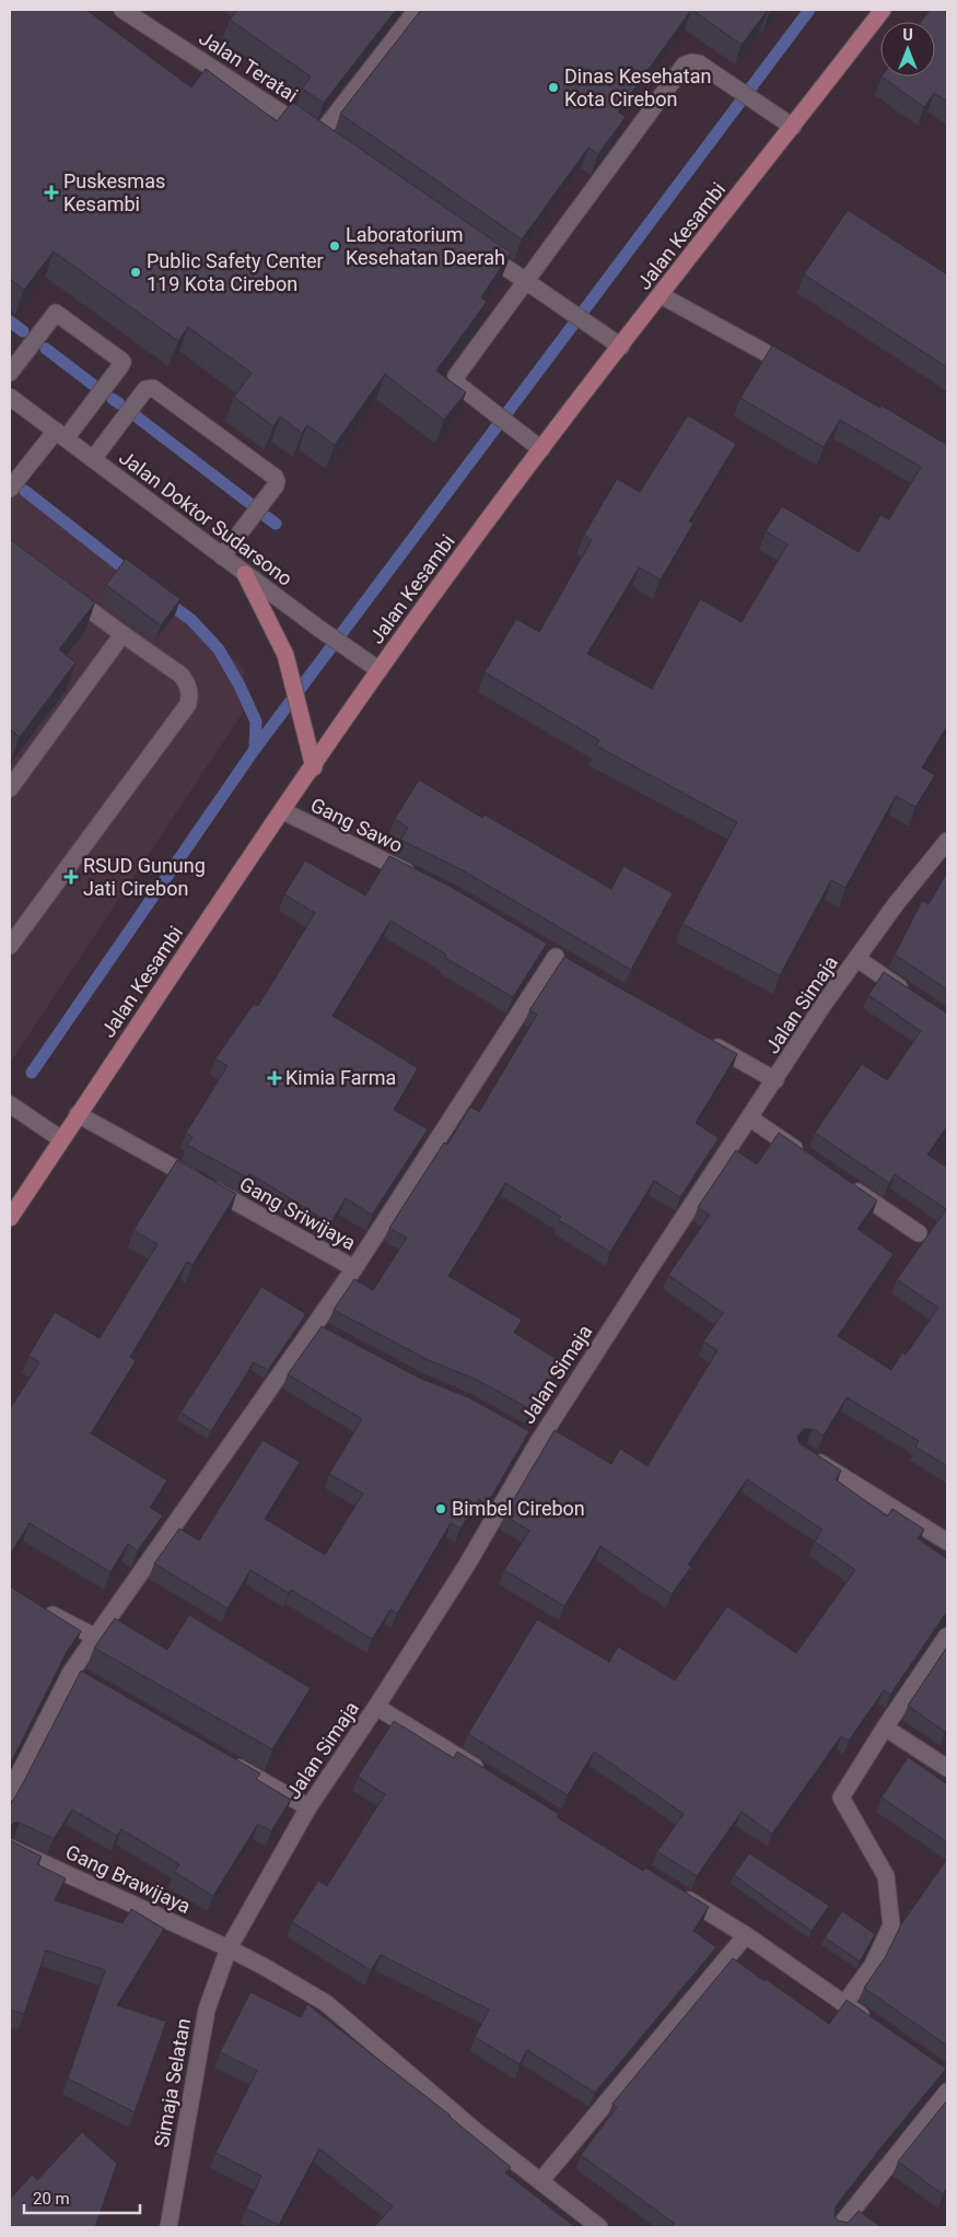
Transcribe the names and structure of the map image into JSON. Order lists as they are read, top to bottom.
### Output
{
  "streets": {
    "main road": ["Jalan Kesambi"],
    "street": [
      "Jalan Teratai",
      "Jalan Doktor Sudarsono",
      "Gang Sawo",
      "Jalan Simaja",
      "Gang Sriwijaya",
      "Gang Brawijaya",
      "Simaja Selatan"
    ]
  },
  "crossings": [
    ["Jalan Kesambi", "Jalan Doktor Sudarsono"],
    ["Jalan Kesambi", "Gang Sawo"],
    ["Jalan Kesambi", "Gang Sriwijaya"],
    ["Jalan Simaja", "Gang Brawijaya"],
    ["Jalan Simaja", "Simaja Selatan"],
    ["Gang Brawijaya", "Simaja Selatan"]
  ],
  "places": {
    "other": [
      "Dinas Kesehatan Kota Cirebon",
      "Laboratorium Kesehatan Daerah",
      "Public Safety Center 119 Kota Cirebon",
      "Bimbel Cirebon"
    ],
    "health": ["Puskesmas Kesambi", "RSUD Gunung Jati Cirebon", "Kimia Farma"]
  },
  "scale_bar": "20 m",
  "north": "top"
}
